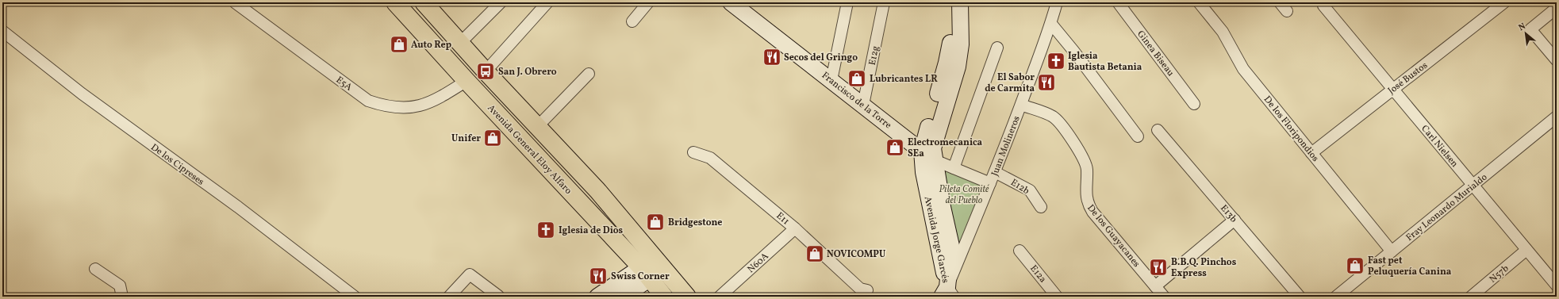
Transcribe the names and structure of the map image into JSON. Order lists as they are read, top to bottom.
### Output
{
  "streets": {
    "main road": ["Avenida General Eloy Alfaro"],
    "street": [
      "Ginea Biseau",
      "E12g",
      "José Bustos",
      "E5A",
      "Francisco de la Torre",
      "De los Floripondios",
      "Juan Molineros",
      "Carl Nielsen",
      "De los Cipreses",
      "E12b",
      "Fray Leonardo Murialdo",
      "E13b",
      "E11",
      "De los Guayacanes",
      "Avenida Jorge Garcés",
      "N60A",
      "E12a",
      "N57b"
    ]
  },
  "crossings": [
    ["E12g", "Francisco de la Torre"],
    ["José Bustos", "De los Floripondios"],
    ["José Bustos", "Carl Nielsen"],
    ["E5A", "Avenida General Eloy Alfaro"],
    ["Francisco de la Torre", "Juan Molineros"],
    ["Francisco de la Torre", "Avenida Jorge Garcés"],
    ["De los Floripondios", "Fray Leonardo Murialdo"],
    ["Juan Molineros", "E12b"],
    ["Juan Molineros", "De los Guayacanes"],
    ["Juan Molineros", "Avenida Jorge Garcés"],
    ["Carl Nielsen", "Fray Leonardo Murialdo"],
    ["Carl Nielsen", "N57b"],
    ["E11", "N60A"]
  ],
  "parks": ["Pileta Comité del Pueblo"],
  "places": {
    "shop": [
      "Auto Rep",
      "Lubricantes LR",
      "Unifer",
      "Electromecanica SEa",
      "Bridgestone",
      "NOVICOMPU",
      "Fast pet Peluquería Canina"
    ],
    "restaurant": [
      "Secos del Gringo",
      "El Sabor de Carmita",
      "B.B.Q. Pinchos Express",
      "Swiss Corner"
    ],
    "church": ["Iglesia Bautista Betania", "Iglesia de Dios"],
    "bus stop": ["San J. Obrero"]
  },
  "north": "top left"
}
